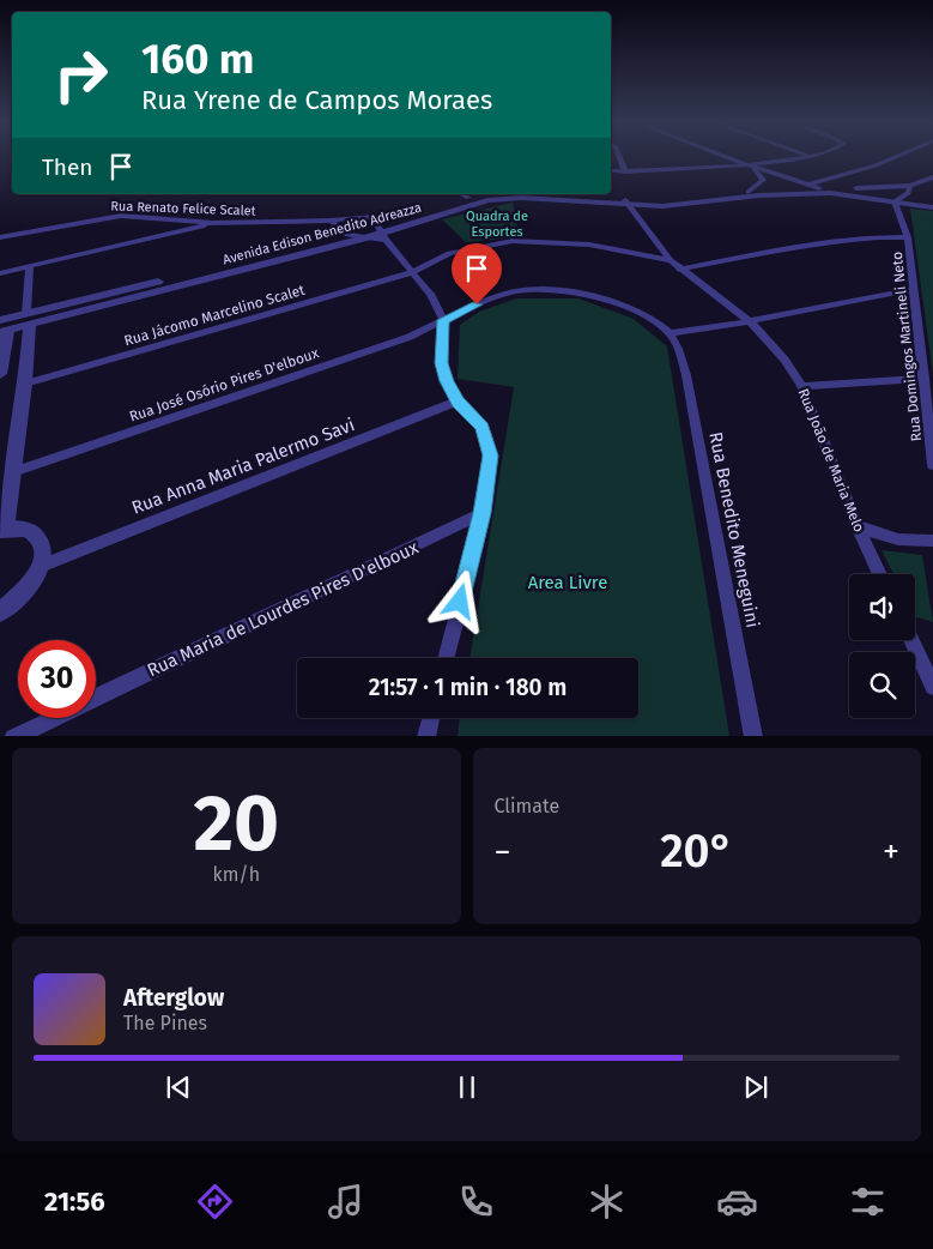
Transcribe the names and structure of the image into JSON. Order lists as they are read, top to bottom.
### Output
{
  "streets": {
    "street": [
      "Rua Renato Felice Scalet",
      "Avenida Edison Benedito Adreazza",
      "Rua Jácomo Marcelino Scalet",
      "Rua Domingos Martineli Neto",
      "Rua José Osório Pires D'elboux",
      "Rua João de Maria Melo",
      "Rua Anna Maria Palermo Savi",
      "Rua Benedito Meneguini",
      "Rua Maria de Lourdes Pires D'elboux"
    ]
  },
  "crossings": [
    ["Rua Renato Felice Scalet", "Avenida Edison Benedito Adreazza"],
    ["Avenida Edison Benedito Adreazza", "Rua Domingos Martineli Neto"],
    ["Avenida Edison Benedito Adreazza", "Rua João de Maria Melo"],
    ["Rua José Osório Pires D'elboux", "Rua Benedito Meneguini"]
  ],
  "parks": ["Quadra de Esportes", "Area Livre"],
  "page": {
    "turn": ["160 m", "Rua Yrene de Campos Moraes"],
    "then": "Then",
    "limit": "30",
    "trip": "21:57 · 1 min · 180 m",
    "tile": [
      ["20", "km/h"],
      "Climate"
    ],
    "heat": ["−", "20°", "+"],
    "song": ["Afterglow", "The Pines"],
    "tabs": "21:56"
  }
}
